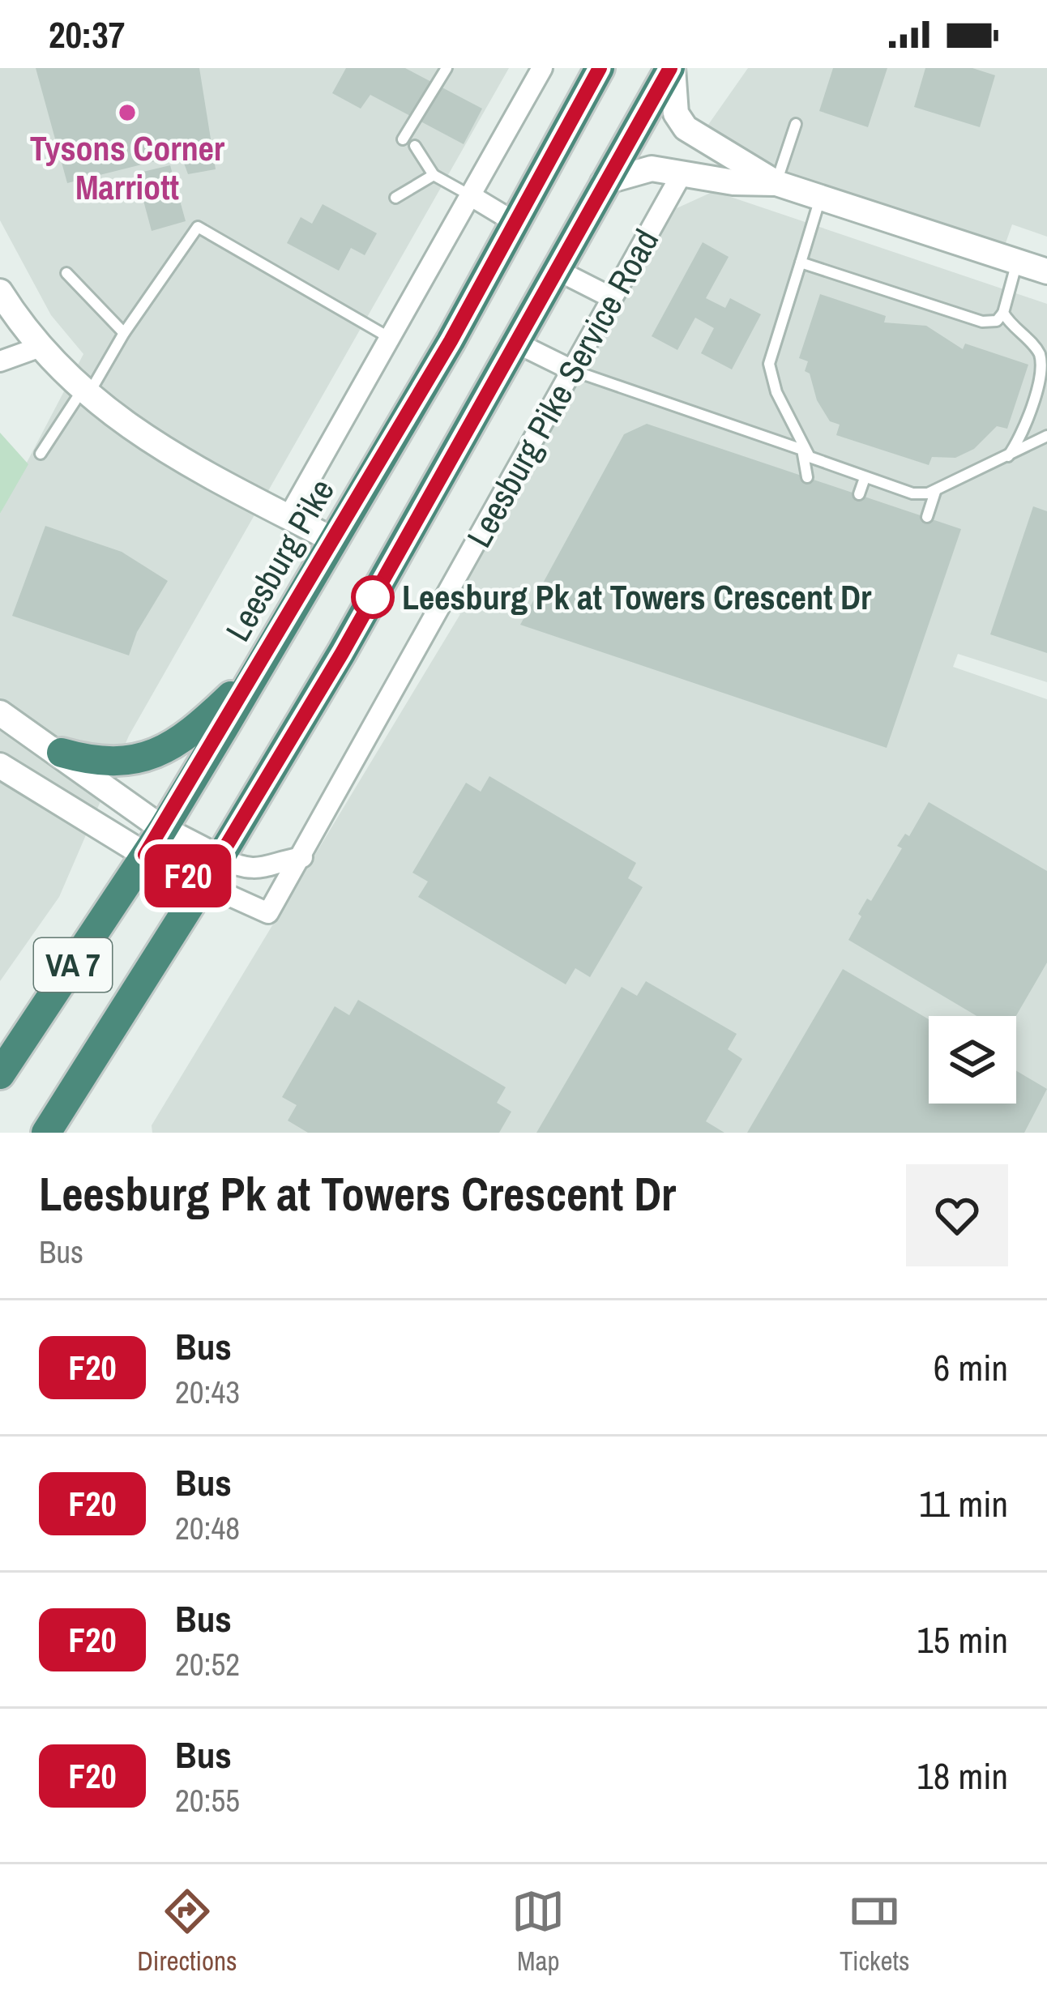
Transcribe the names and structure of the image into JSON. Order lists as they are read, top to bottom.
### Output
{
  "streets": {
    "highway": ["Leesburg Pike", "VA 7"],
    "street": ["Leesburg Pike Service Road"]
  },
  "crossings": [
    ["Leesburg Pike Service Road", "VA 7"]
  ],
  "places": ["Tysons Corner Marriott", "Leesburg Pk at Towers Crescent Dr"],
  "lines": ["bus line F20"],
  "page": {
    "status": "20:37",
    "on_map": "F20",
    "heading": ["Leesburg Pk at Towers Crescent Dr", "Bus"],
    "list": [
      {
        "mark": "F20",
        "name": "Bus",
        "note": "20:43",
        "value": "6 min"
      },
      {
        "mark": "F20",
        "name": "Bus",
        "note": "20:48",
        "value": "11 min"
      },
      {
        "mark": "F20",
        "name": "Bus",
        "note": "20:52",
        "value": "15 min"
      },
      {
        "mark": "F20",
        "name": "Bus",
        "note": "20:55",
        "value": "18 min"
      }
    ],
    "tabs": ["Directions", "Map", "Tickets"]
  }
}
